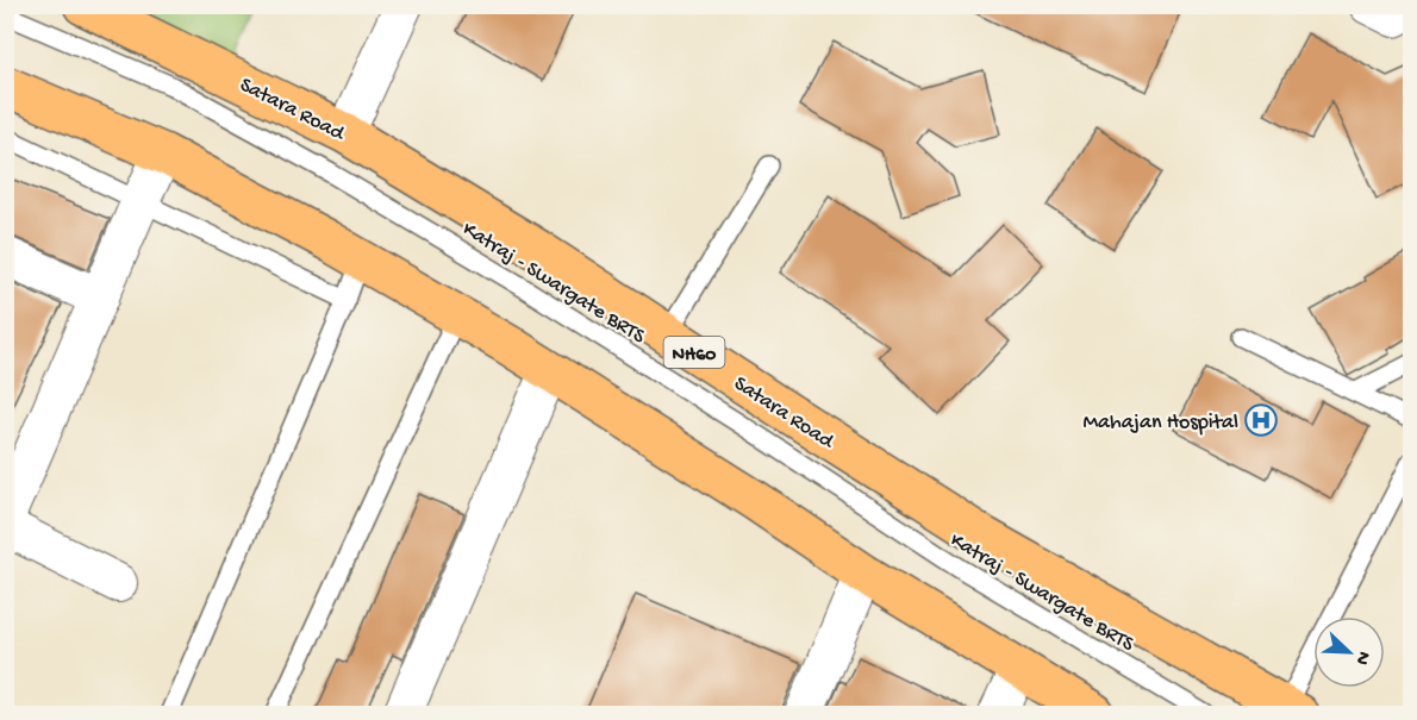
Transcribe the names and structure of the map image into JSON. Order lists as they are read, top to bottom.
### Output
{
  "streets": {
    "highway": ["Satara Road", "NH60"],
    "lane": ["Katraj - Swargate BRTS"]
  },
  "places": {
    "hospital": ["Mahajan Hospital"]
  },
  "north": "bottom right"
}
